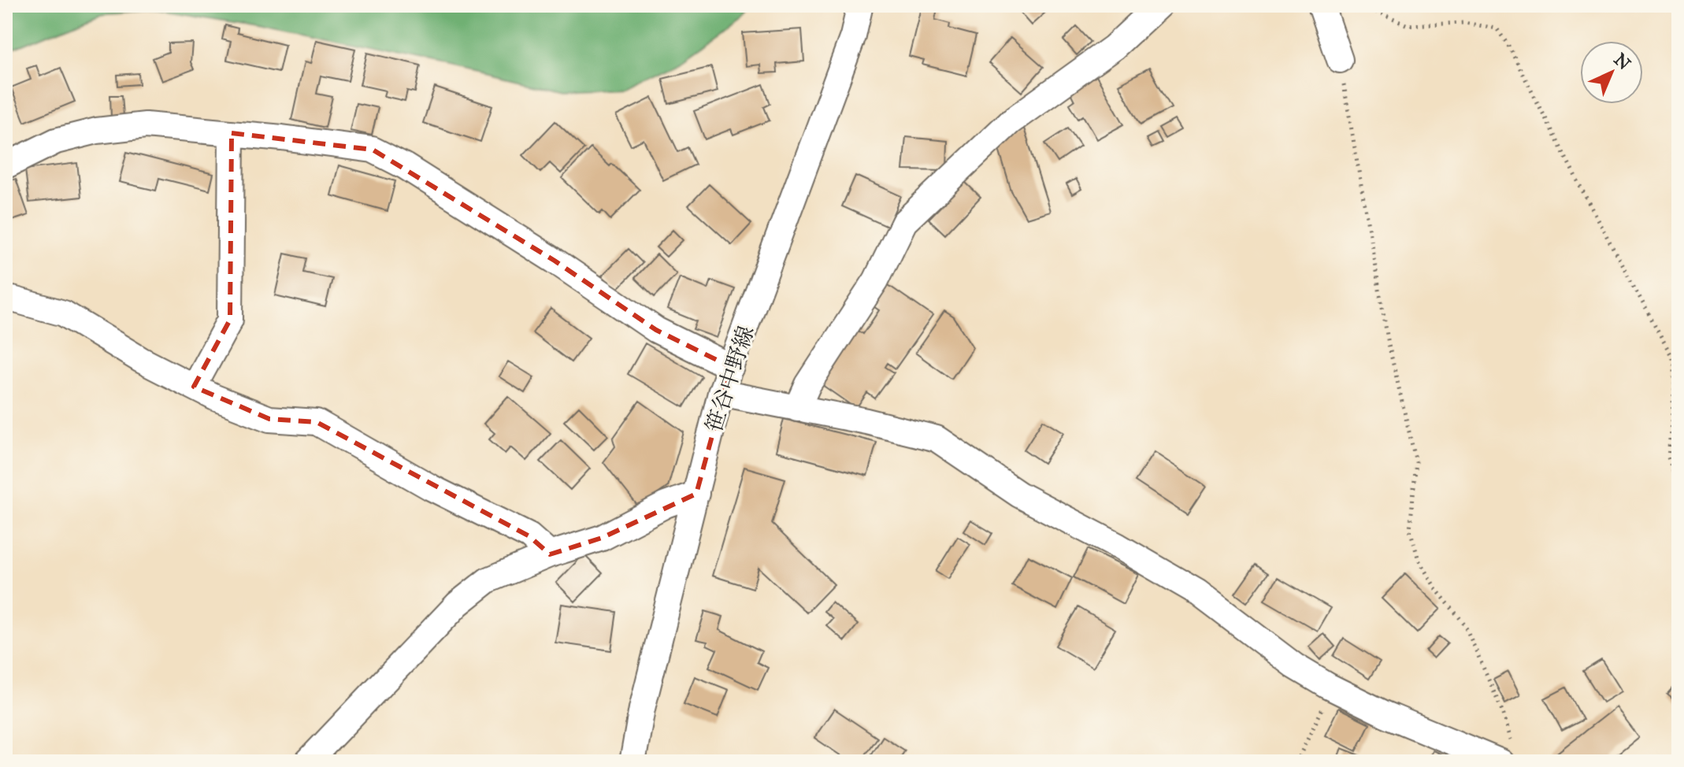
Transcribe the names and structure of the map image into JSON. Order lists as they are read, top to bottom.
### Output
{
  "streets": {
    "street": ["笹谷中野線"]
  },
  "north": "top right"
}
